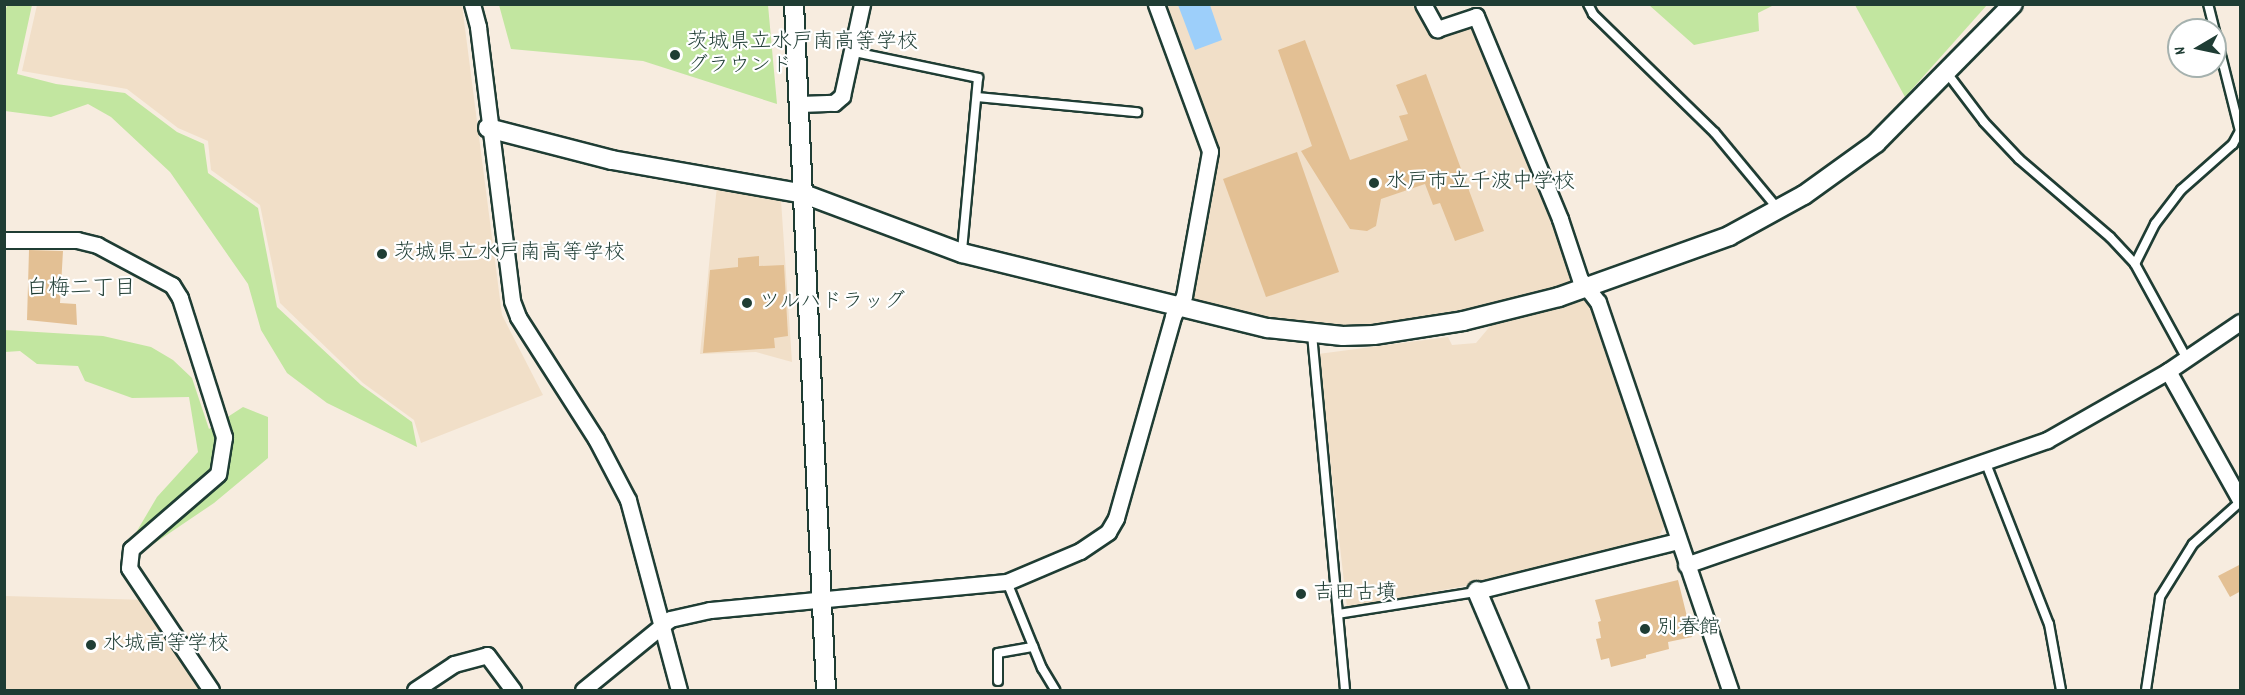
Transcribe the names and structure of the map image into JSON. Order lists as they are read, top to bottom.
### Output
{
  "districts": ["白梅二丁目"],
  "places": [
    "茨城県立水戸南高等学校 グラウンド",
    "水戸市立千波中学校",
    "茨城県立水戸南高等学校",
    "ツルハドラッグ",
    "吉田古墳",
    "別春館",
    "水城高等学校"
  ],
  "north": "left"
}
